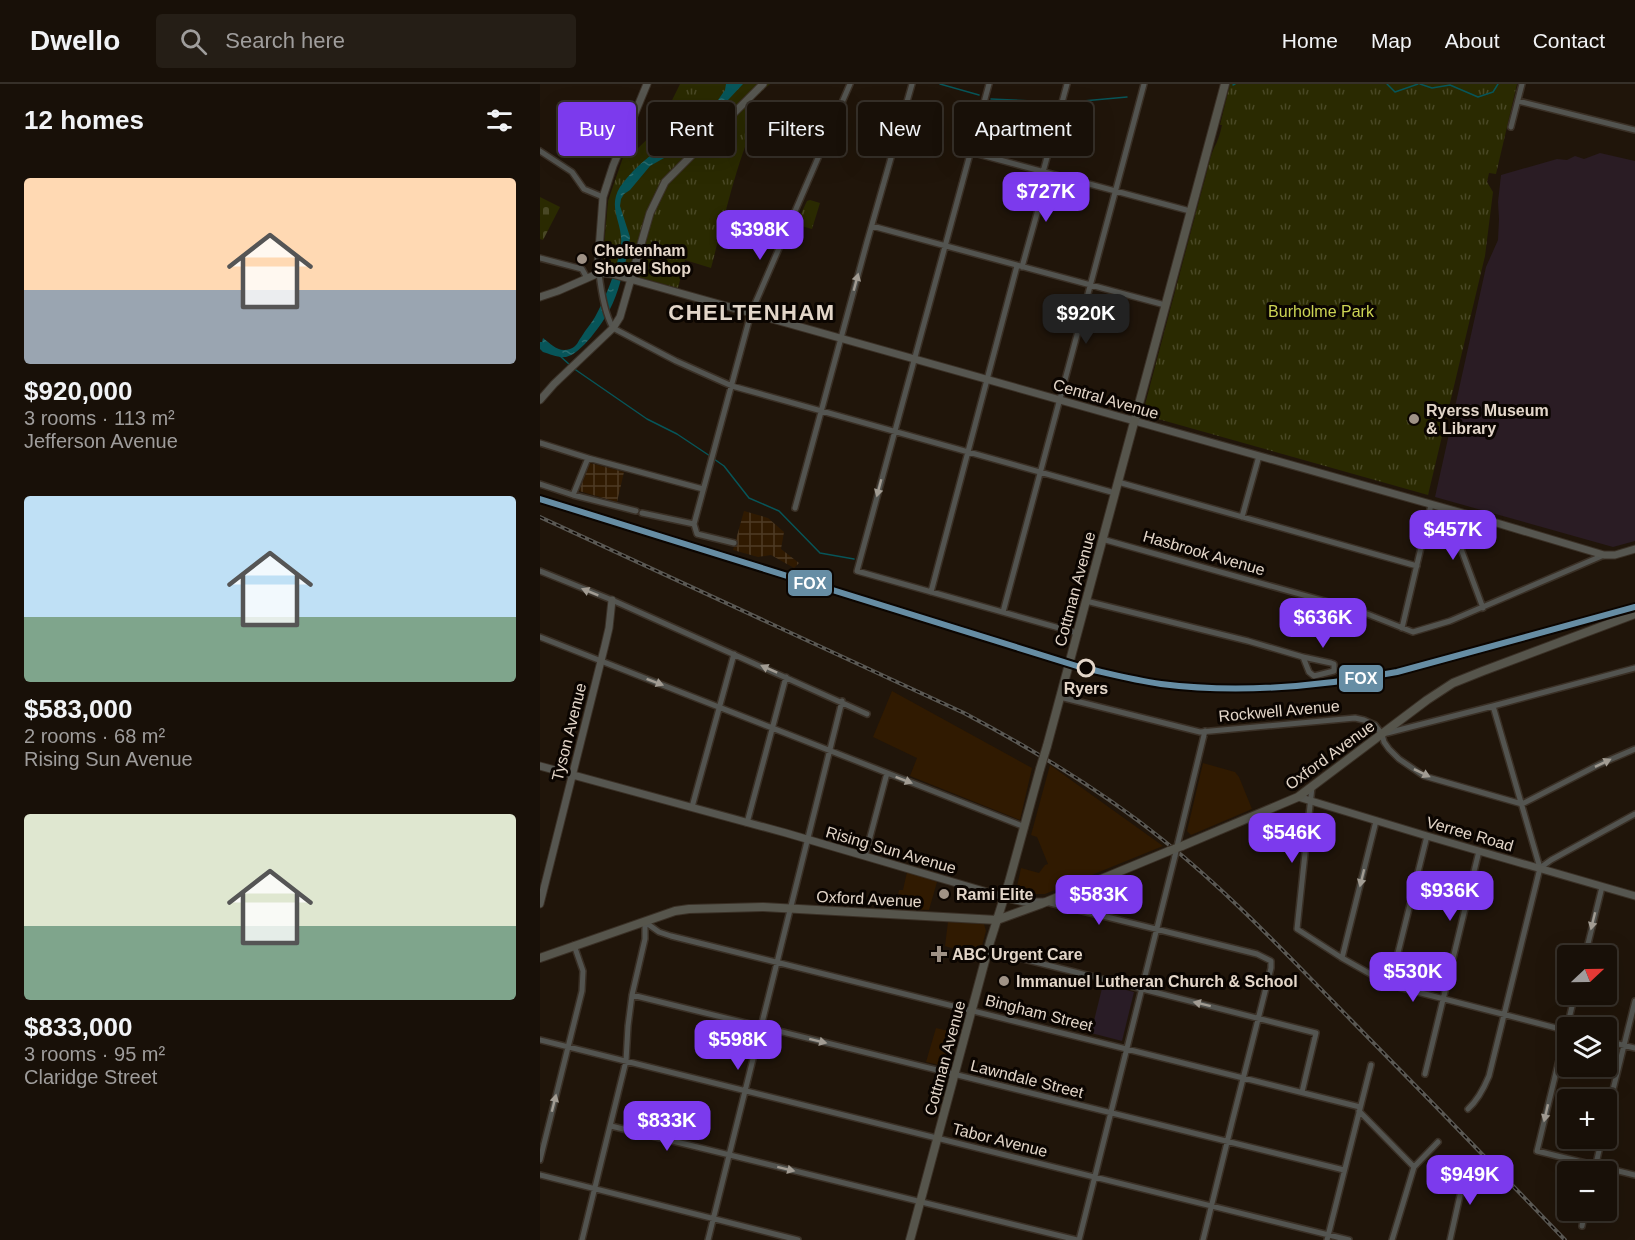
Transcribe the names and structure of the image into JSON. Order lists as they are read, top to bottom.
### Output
{
  "streets": {
    "main road": [
      "Central Avenue",
      "Hasbrook Avenue",
      "Cottman Avenue",
      "Tyson Avenue",
      "Oxford Avenue",
      "Verree Road",
      "Rising Sun Avenue"
    ],
    "street": [
      "Rockwell Avenue",
      "Bingham Street",
      "Lawndale Street",
      "Tabor Avenue"
    ]
  },
  "crossings": [
    ["Central Avenue", "Hasbrook Avenue"],
    ["Central Avenue", "Cottman Avenue"],
    ["Hasbrook Avenue", "Cottman Avenue"],
    ["Cottman Avenue", "Rockwell Avenue"],
    ["Cottman Avenue", "Oxford Avenue"],
    ["Cottman Avenue", "Rising Sun Avenue"],
    ["Cottman Avenue", "Bingham Street"],
    ["Cottman Avenue", "Lawndale Street"],
    ["Cottman Avenue", "Tabor Avenue"],
    ["Rockwell Avenue", "Oxford Avenue"],
    ["Tyson Avenue", "Rising Sun Avenue"],
    ["Oxford Avenue", "Verree Road"],
    ["Oxford Avenue", "Rising Sun Avenue"],
    ["Oxford Avenue", "Bingham Street"]
  ],
  "districts": ["CHELTENHAM"],
  "parks": ["Burholme Park"],
  "places": {
    "other": [
      "Cheltenham Shovel Shop",
      "Ryerss Museum & Library",
      "Ryers",
      "Rami Elite",
      "Immanuel Lutheran Church & School"
    ],
    "health": ["ABC Urgent Care"]
  },
  "lines": ["transit line FOX"],
  "north": "right",
  "page": {
    "header": "Dwello",
    "search": "Search here",
    "nav": [
      "Home",
      "Map",
      "About",
      "Contact"
    ],
    "heading": "12 homes",
    "chip": [
      "Buy",
      "Rent",
      "Filters",
      "New",
      "Apartment"
    ],
    "list": [
      {
        "name": "$920,000",
        "note": "3 rooms · 113 m² · Jefferson Avenue"
      },
      {
        "name": "$583,000",
        "note": "2 rooms · 68 m² · Rising Sun Avenue"
      },
      {
        "name": "$833,000",
        "note": "3 rooms · 95 m² · Claridge Street"
      }
    ],
    "price": [
      "$727K",
      "$398K",
      "$920K",
      "$457K",
      "$636K",
      "$546K",
      "$936K",
      "$583K",
      "$530K",
      "$598K",
      "$833K",
      "$949K"
    ],
    "map_buttons": ["+", "−"]
  }
}
